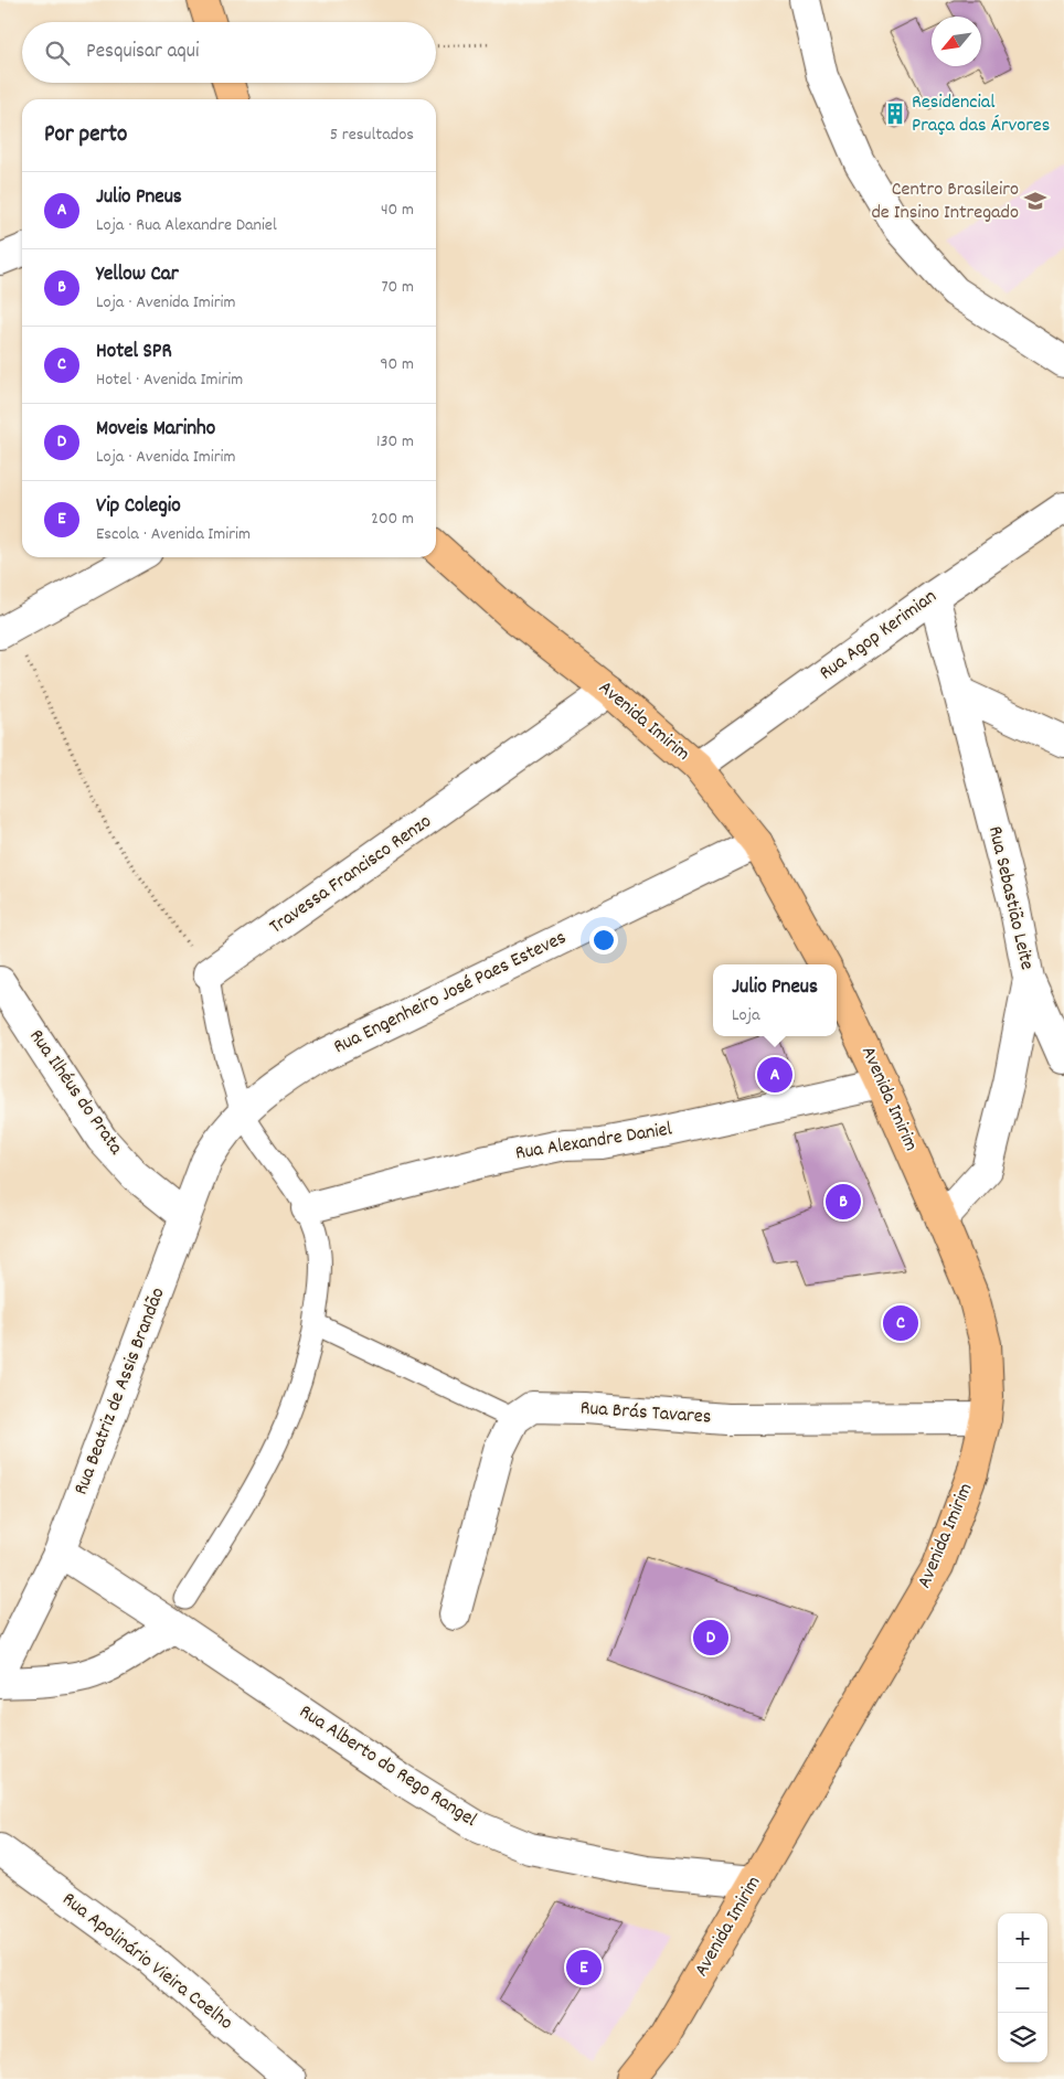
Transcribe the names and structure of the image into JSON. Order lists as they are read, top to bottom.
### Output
{
  "streets": {
    "main road": ["Avenida Imirim"],
    "street": [
      "Rua Agop Kerimian",
      "Travessa Francisco Renzo",
      "Rua Sebastião Leite",
      "Rua Engenheiro José Paes Esteves",
      "Rua Ilhéus do Prata",
      "Rua Alexandre Daniel",
      "Rua Beatriz de Assis Brandão",
      "Rua Brás Tavares",
      "Rua Alberto do Rego Rangel",
      "Rua Apolinário Vieira Coelho"
    ]
  },
  "crossings": [
    ["Rua Agop Kerimian", "Avenida Imirim"],
    ["Rua Agop Kerimian", "Rua Sebastião Leite"],
    ["Avenida Imirim", "Travessa Francisco Renzo"],
    ["Avenida Imirim", "Rua Sebastião Leite"],
    ["Avenida Imirim", "Rua Engenheiro José Paes Esteves"],
    ["Avenida Imirim", "Rua Alexandre Daniel"],
    ["Avenida Imirim", "Rua Brás Tavares"],
    ["Avenida Imirim", "Rua Alberto do Rego Rangel"],
    ["Rua Engenheiro José Paes Esteves", "Rua Beatriz de Assis Brandão"],
    ["Rua Ilhéus do Prata", "Rua Beatriz de Assis Brandão"],
    ["Rua Beatriz de Assis Brandão", "Rua Alberto do Rego Rangel"]
  ],
  "places": {
    "building": ["Residencial Praça das Árvores"],
    "school or university": ["Centro Brasileiro de Insino Intregado"]
  },
  "north": "bottom left",
  "page": {
    "search": "Pesquisar aqui",
    "heading": ["Por perto", "5 resultados"],
    "list": [
      {
        "mark": "A",
        "name": "Julio Pneus",
        "note": "Loja · Rua Alexandre Daniel",
        "value": "40 m"
      },
      {
        "mark": "B",
        "name": "Yellow Car",
        "note": "Loja · Avenida Imirim",
        "value": "70 m"
      },
      {
        "mark": "C",
        "name": "Hotel SPR",
        "note": "Hotel · Avenida Imirim",
        "value": "90 m"
      },
      {
        "mark": "D",
        "name": "Moveis Marinho",
        "note": "Loja · Avenida Imirim",
        "value": "130 m"
      },
      {
        "mark": "E",
        "name": "Vip Colegio",
        "note": "Escola · Avenida Imirim",
        "value": "200 m"
      }
    ],
    "popup": ["Julio Pneus", "Loja"],
    "pins": [
      "A",
      "B",
      "C",
      "D",
      "E"
    ],
    "map_buttons": ["+", "−"]
  }
}
